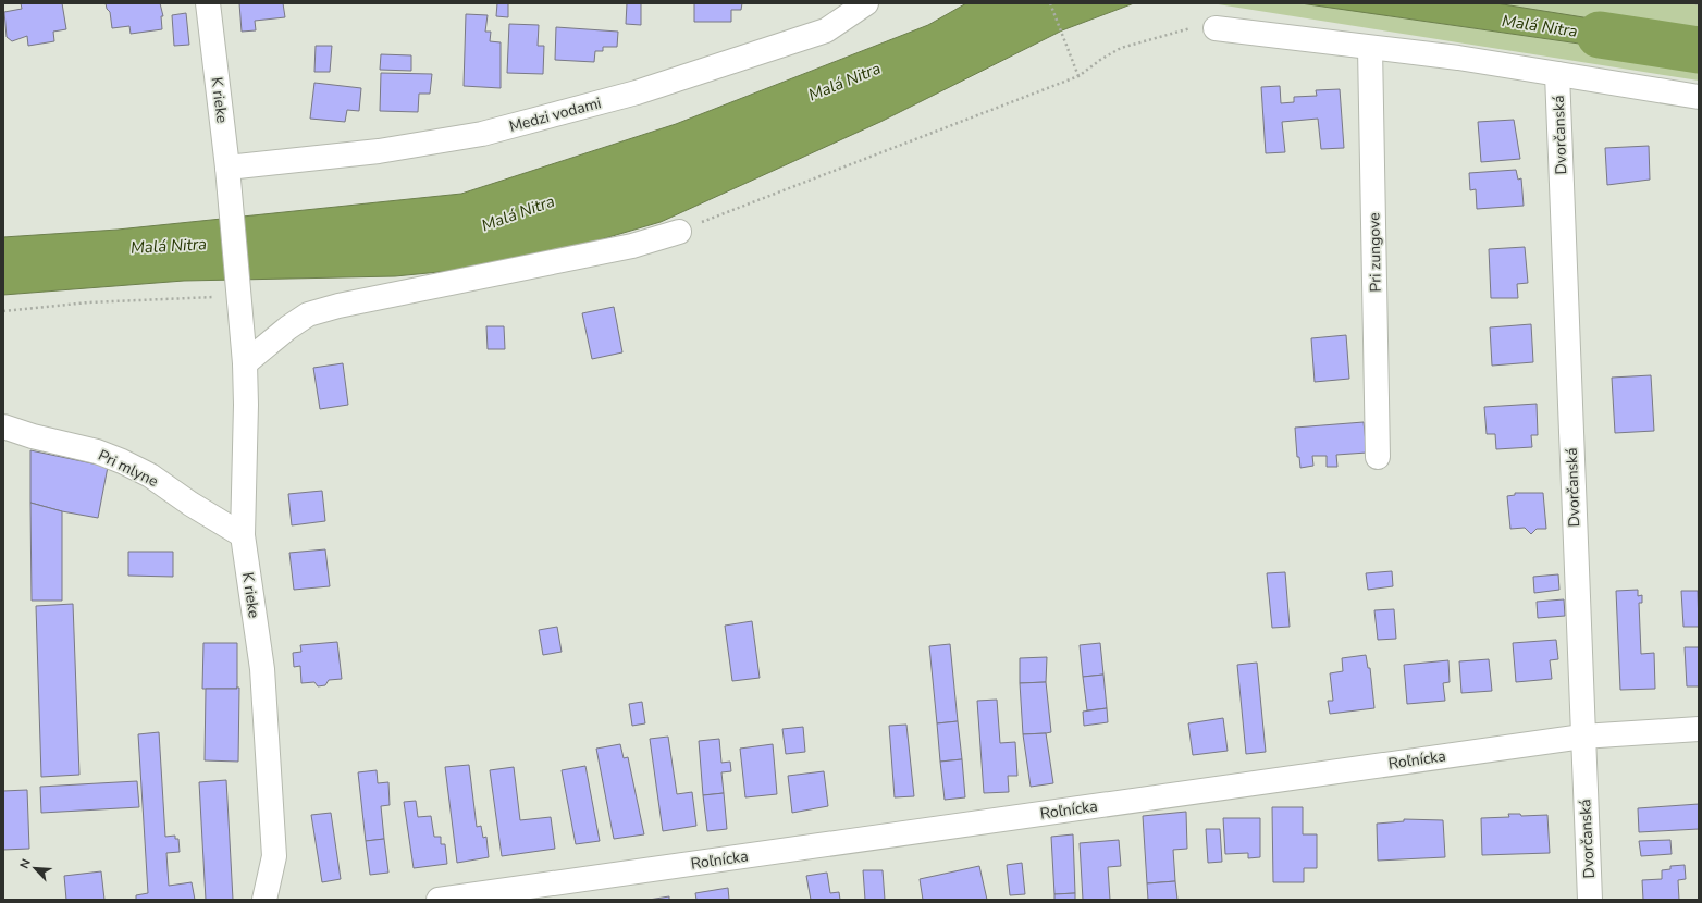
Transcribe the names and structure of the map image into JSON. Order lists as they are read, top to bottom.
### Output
{
  "streets": {
    "street": [
      "K rieke",
      "Medzi vodami",
      "Dvorčanská",
      "Pri zungove",
      "Pri mlyne",
      "Roľnícka"
    ]
  },
  "crossings": [
    ["K rieke", "Medzi vodami"],
    ["K rieke", "Pri mlyne"],
    ["Dvorčanská", "Roľnícka"]
  ],
  "water": ["Malá Nitra"],
  "north": "top left"
}
